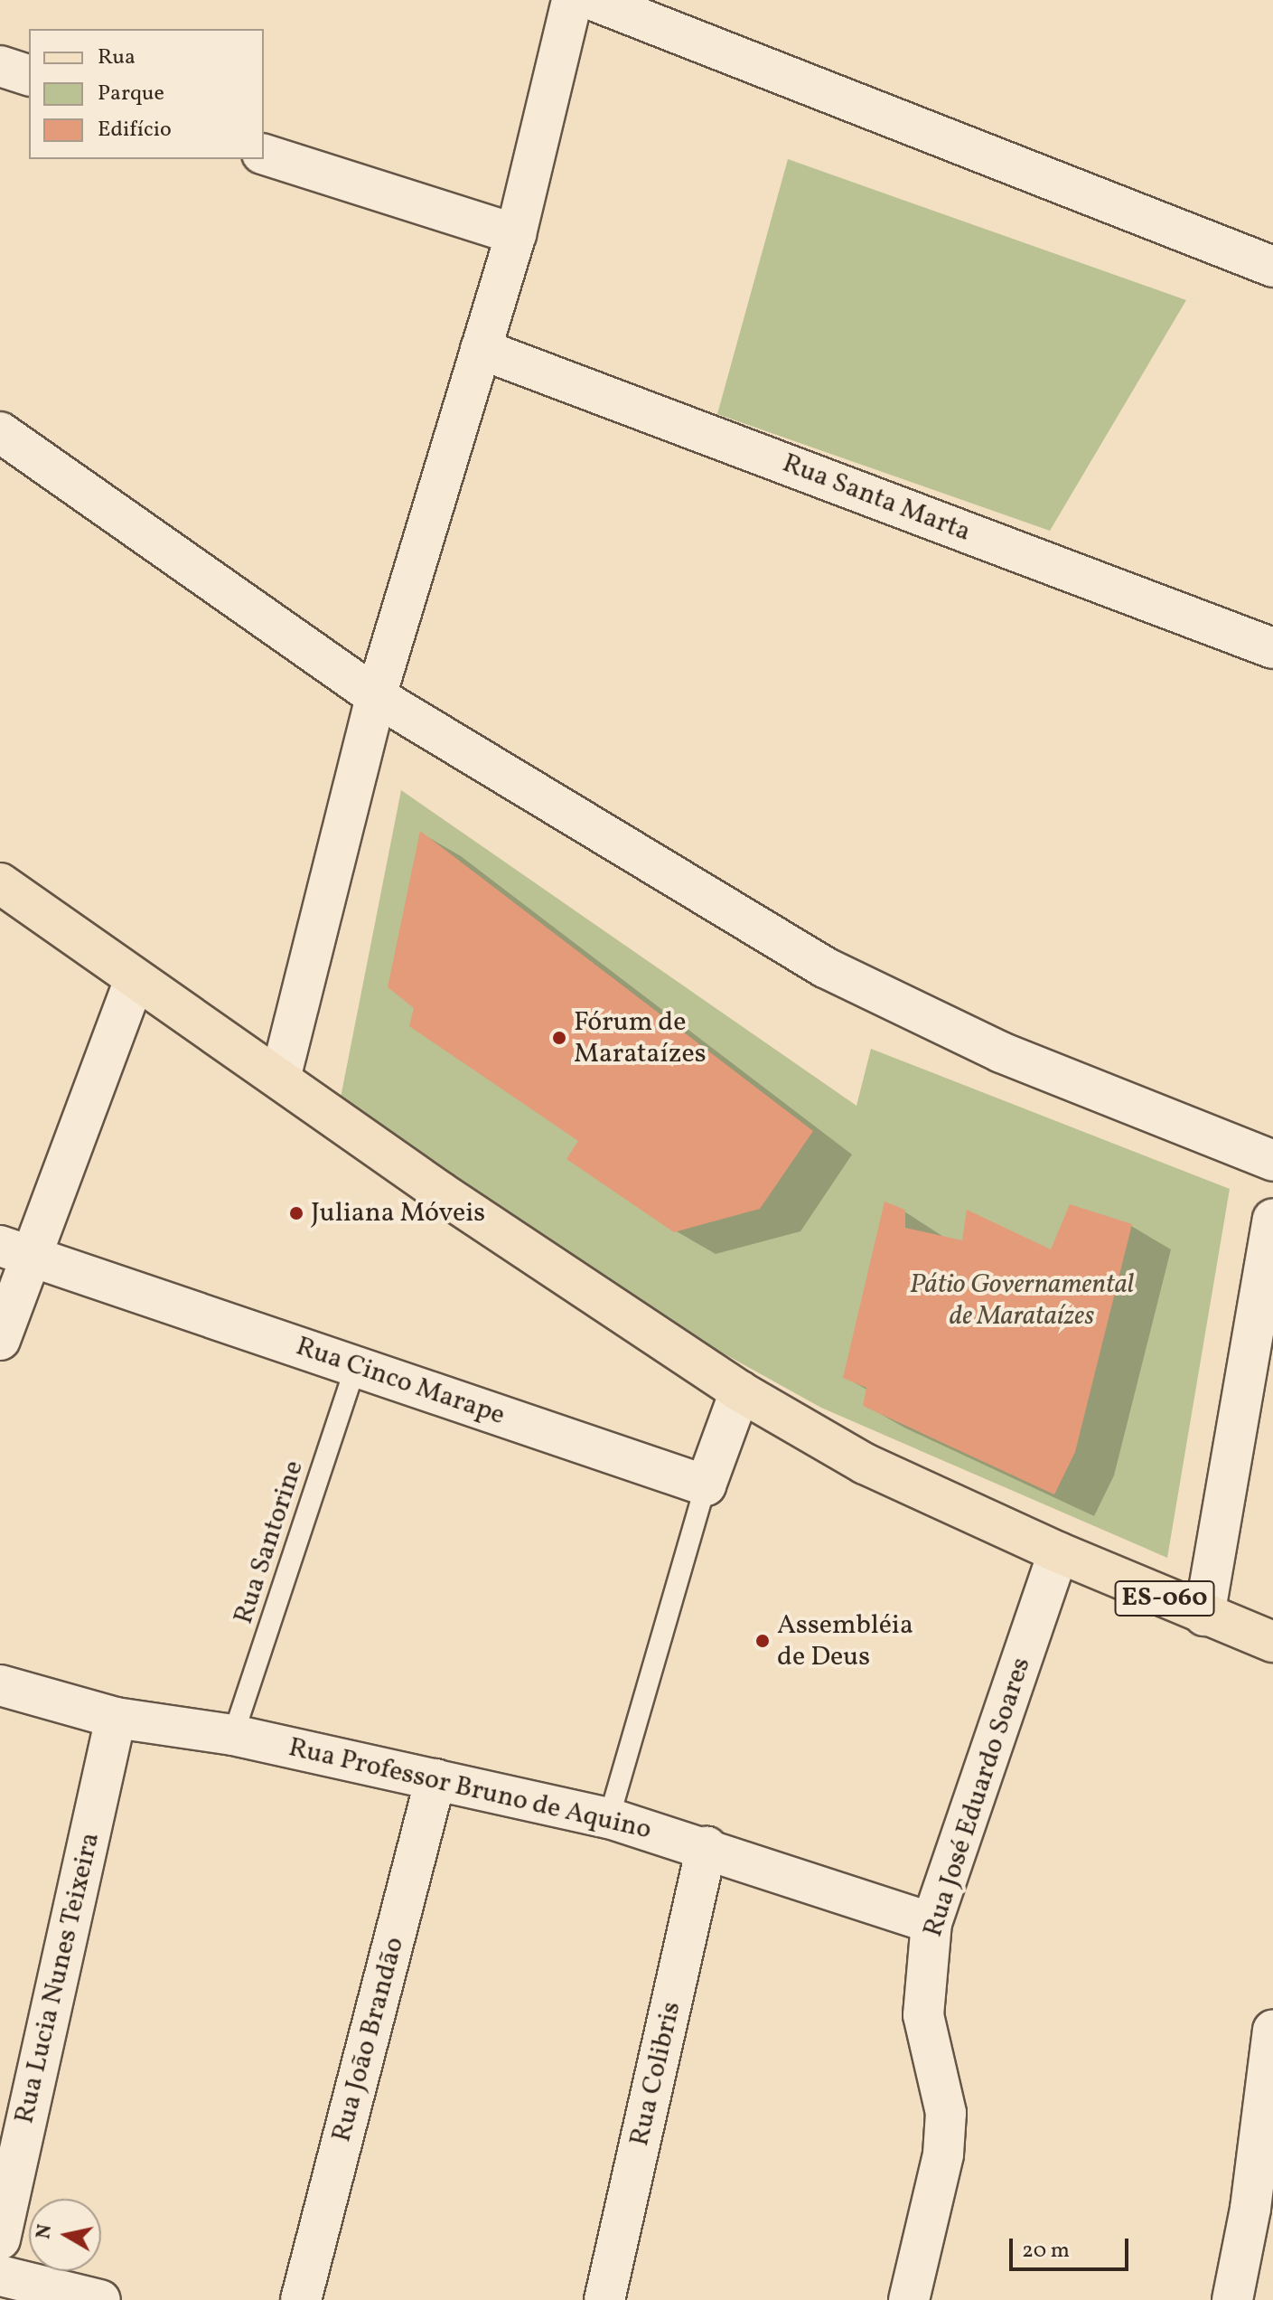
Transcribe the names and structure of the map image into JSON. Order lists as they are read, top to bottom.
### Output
{
  "streets": {
    "main road": ["ES-060"],
    "street": [
      "Rua Santa Marta",
      "Rua Cinco Marape",
      "Rua Professor Bruno de Aquino",
      "Rua José Eduardo Soares",
      "Rua Lucia Nunes Teixeira",
      "Rua João Brandão",
      "Rua Colibris"
    ],
    "lane": ["Rua Santorine"]
  },
  "crossings": [
    ["Rua Cinco Marape", "Rua Santorine"],
    ["Rua Santorine", "Rua Professor Bruno de Aquino"],
    ["ES-060", "Rua José Eduardo Soares"],
    ["Rua Professor Bruno de Aquino", "Rua José Eduardo Soares"],
    ["Rua Professor Bruno de Aquino", "Rua Lucia Nunes Teixeira"],
    ["Rua Professor Bruno de Aquino", "Rua João Brandão"],
    ["Rua Professor Bruno de Aquino", "Rua Colibris"]
  ],
  "parks": ["Pátio Governamental de Marataízes"],
  "places": ["Fórum de Marataízes", "Juliana Móveis", "Assembléia de Deus"],
  "legend": ["Rua", "Parque", "Edifício"],
  "scale_bar": "20 m",
  "north": "left"
}
